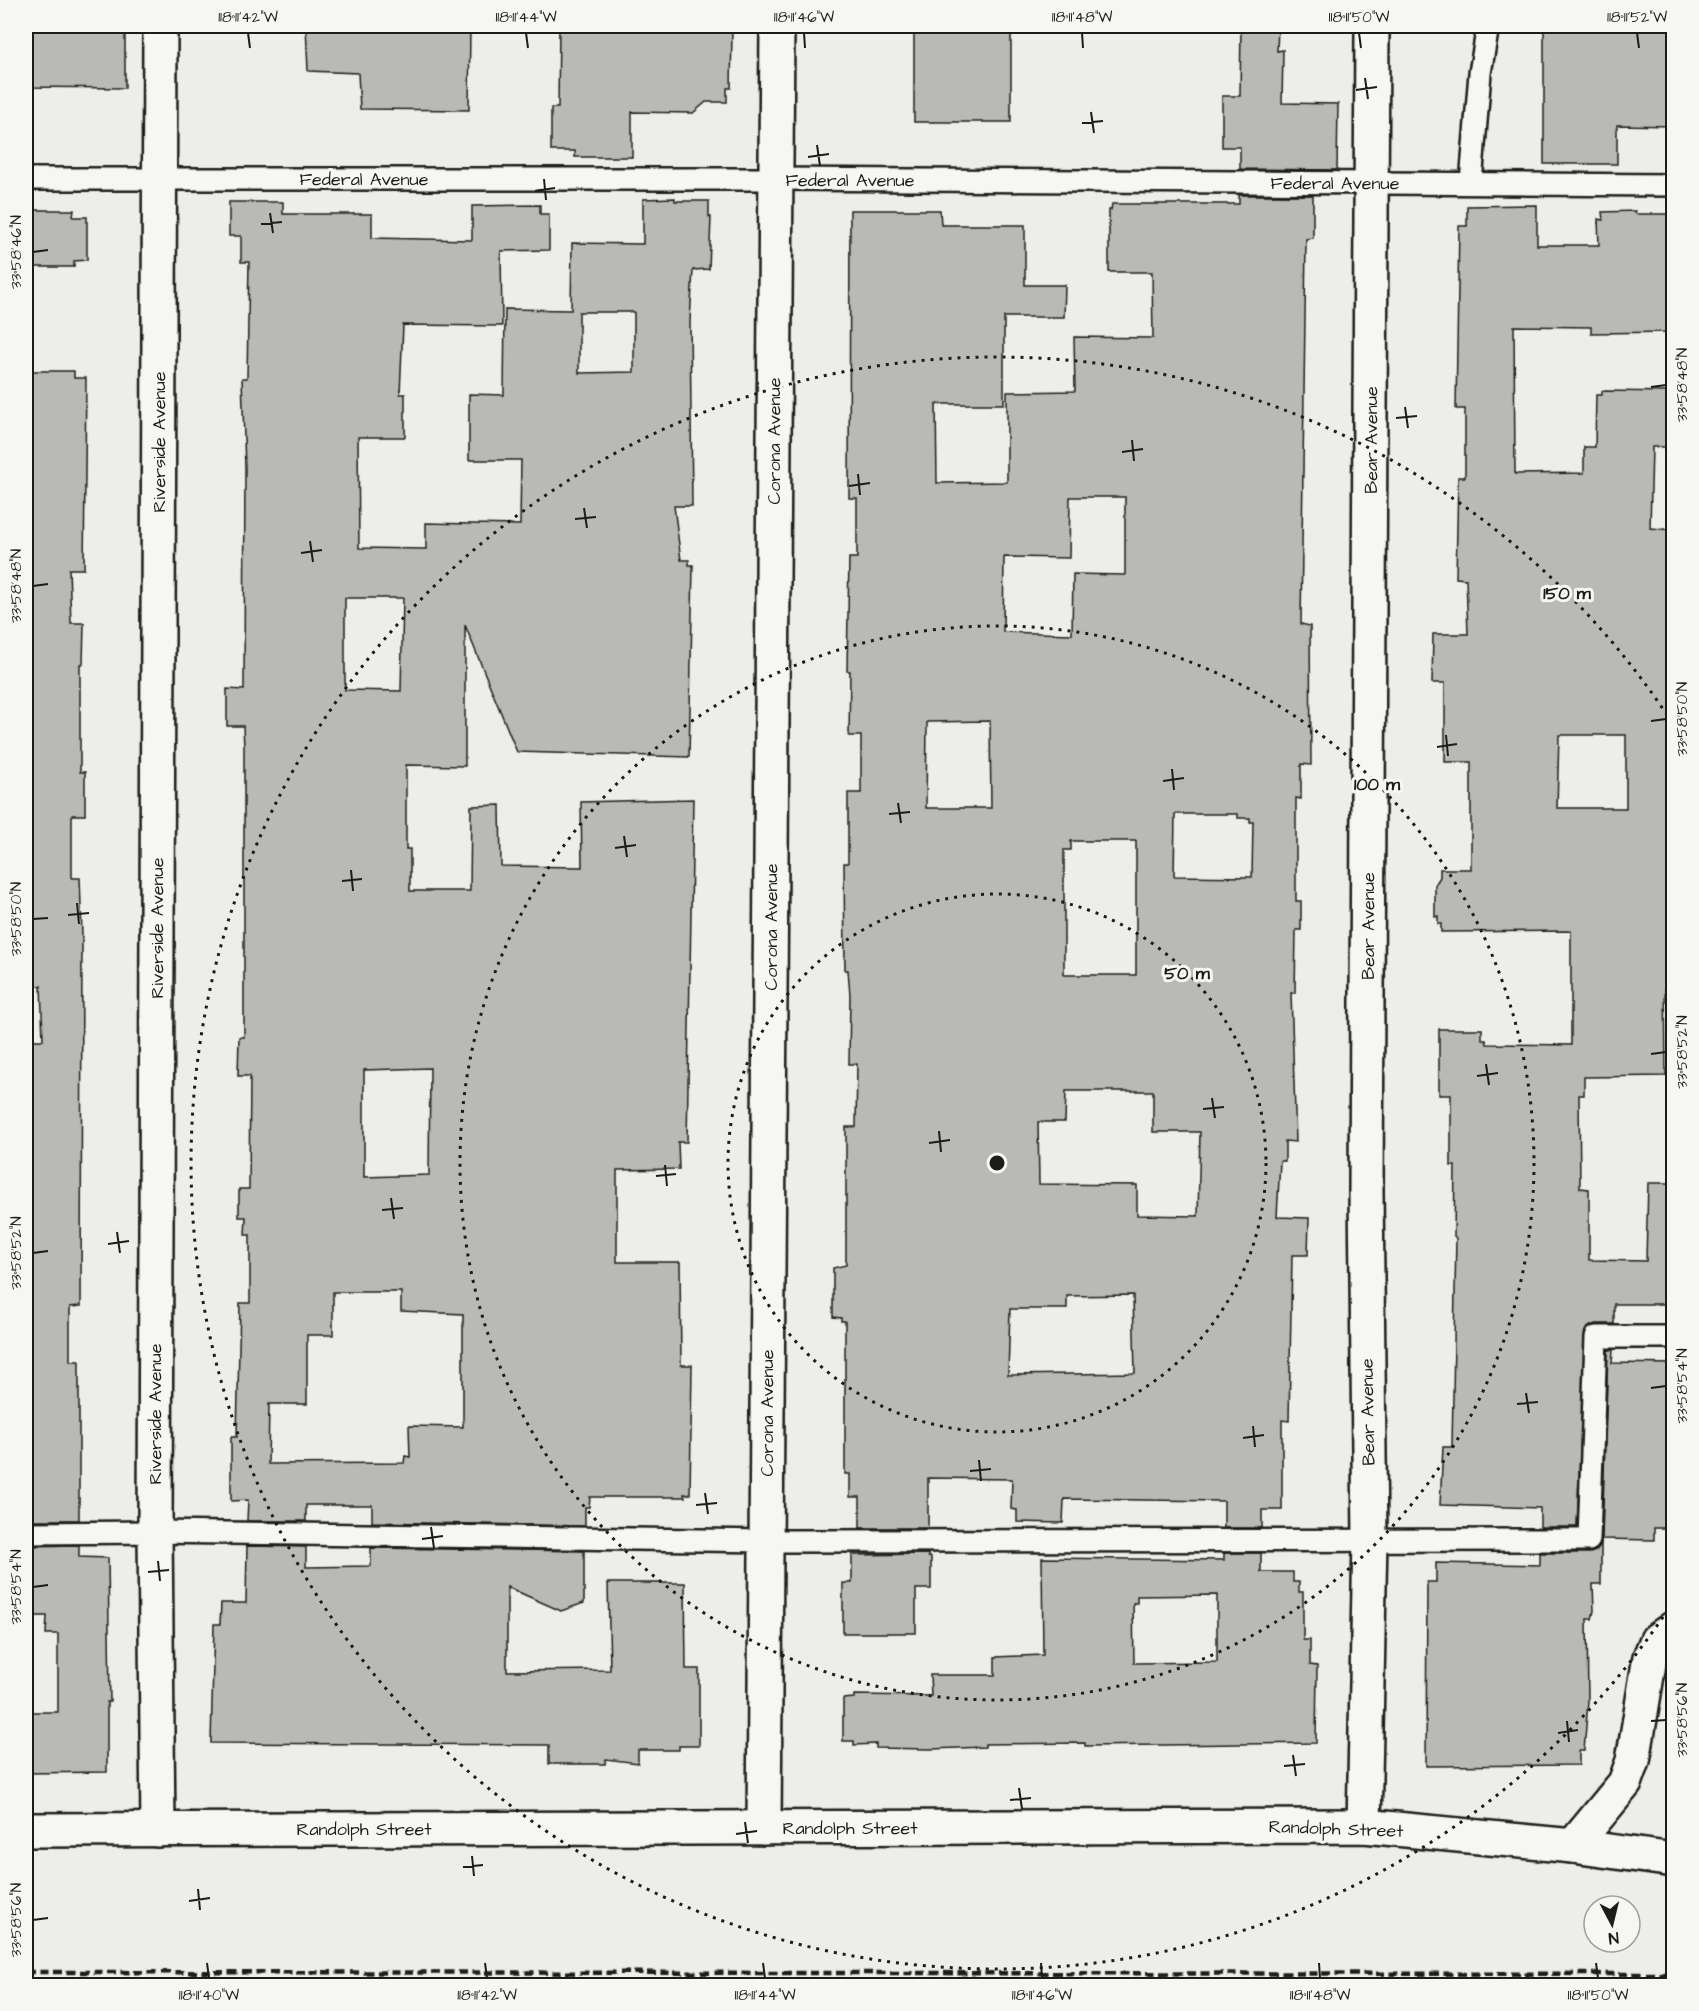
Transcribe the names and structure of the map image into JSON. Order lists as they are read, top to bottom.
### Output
{
  "streets": {
    "street": [
      "Bear Avenue",
      "Corona Avenue",
      "Riverside Avenue",
      "Randolph Street"
    ],
    "lane": ["Federal Avenue"]
  },
  "crossings": [
    ["Federal Avenue", "Bear Avenue"],
    ["Federal Avenue", "Corona Avenue"],
    ["Federal Avenue", "Riverside Avenue"],
    ["Bear Avenue", "Randolph Street"],
    ["Corona Avenue", "Randolph Street"],
    ["Riverside Avenue", "Randolph Street"]
  ],
  "north": "bottom",
  "coordinates": [
    "118°11'42\"W",
    "118°11'44\"W",
    "118°11'46\"W",
    "118°11'48\"W",
    "118°11'50\"W",
    "118°11'52\"W",
    "33°58'46\"N",
    "33°58'48\"N",
    "33°58'50\"N",
    "33°58'52\"N",
    "33°58'54\"N",
    "33°58'56\"N",
    "118°11'40\"W"
  ],
  "rings": ["150 m", "100 m", "50 m"]
}
